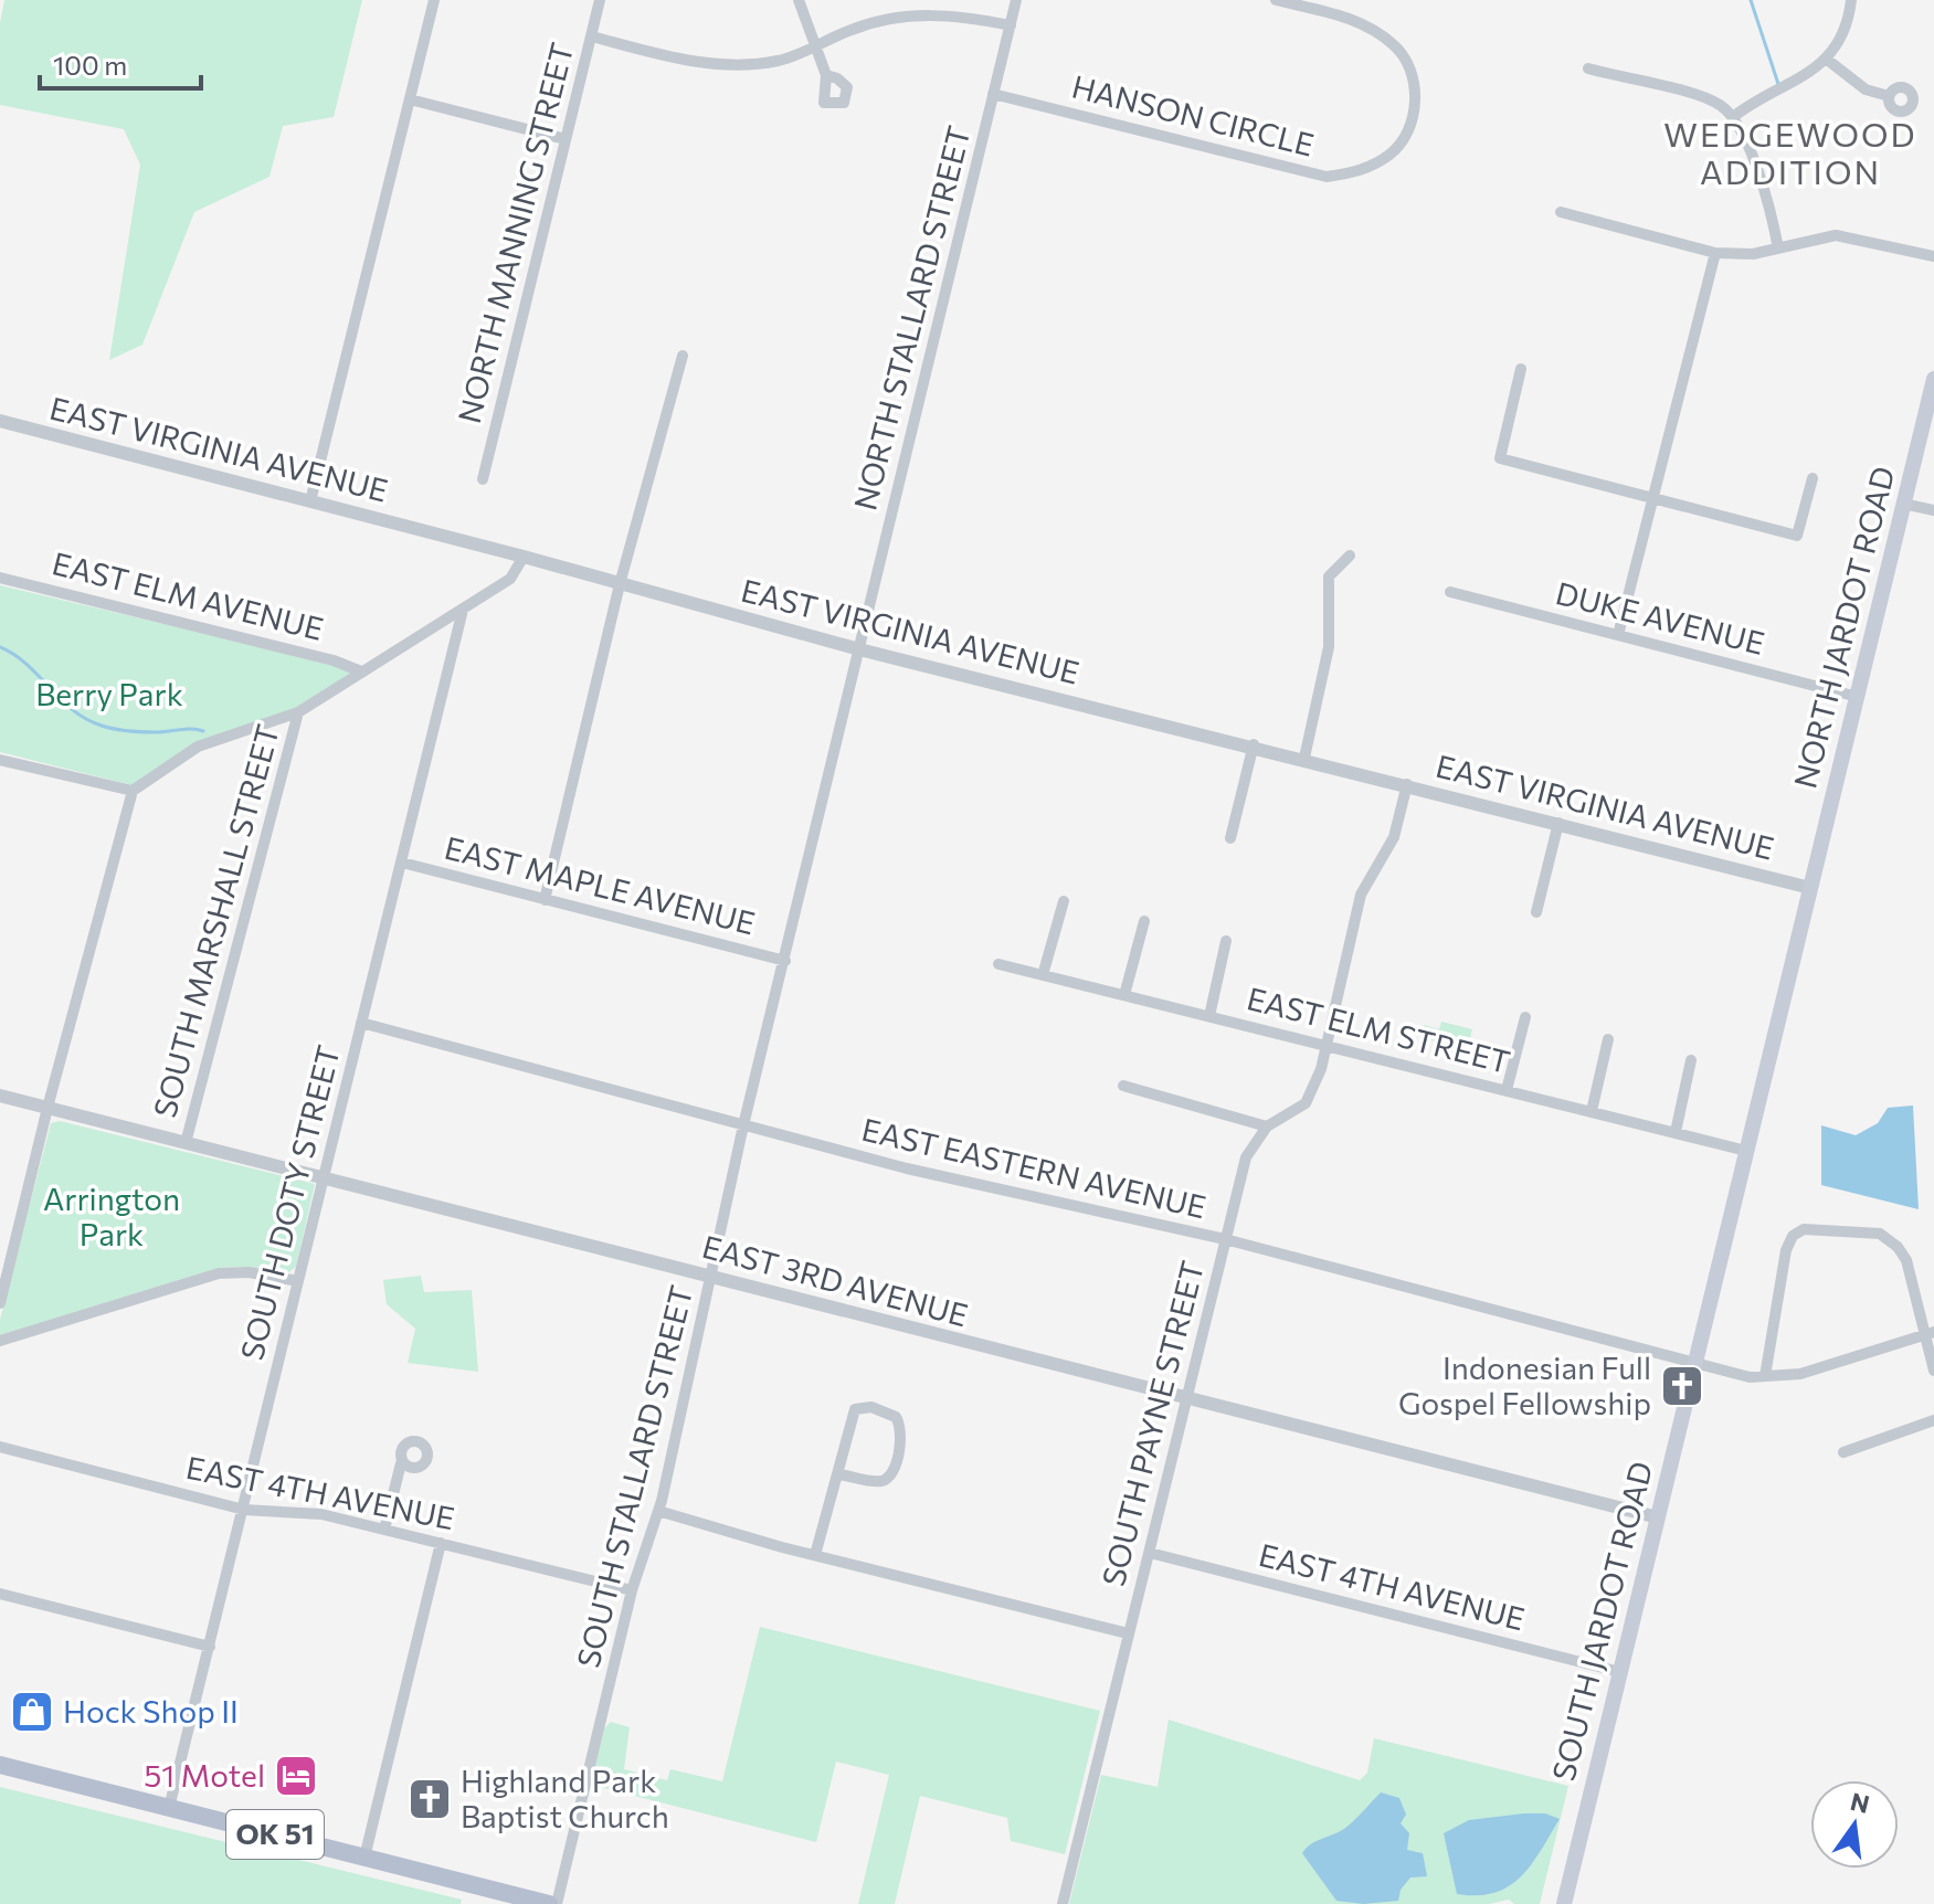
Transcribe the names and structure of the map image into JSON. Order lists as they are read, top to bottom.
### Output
{
  "streets": {
    "main road": ["NORTH JARDOT ROAD", "SOUTH JARDOT ROAD", "OK 51"],
    "street": [
      "HANSON CIRCLE",
      "NORTH MANNING STREET",
      "NORTH STALLARD STREET",
      "EAST VIRGINIA AVENUE",
      "EAST ELM AVENUE",
      "DUKE AVENUE",
      "EAST MAPLE AVENUE",
      "SOUTH MARSHALL STREET",
      "EAST ELM STREET",
      "EAST EASTERN AVENUE",
      "SOUTH DOTY STREET",
      "EAST 3RD AVENUE",
      "SOUTH PAYNE STREET",
      "SOUTH STALLARD STREET",
      "EAST 4TH AVENUE"
    ]
  },
  "crossings": [
    ["HANSON CIRCLE", "NORTH STALLARD STREET"],
    ["NORTH STALLARD STREET", "EAST VIRGINIA AVENUE"],
    ["NORTH STALLARD STREET", "SOUTH STALLARD STREET"],
    ["EAST VIRGINIA AVENUE", "NORTH JARDOT ROAD"],
    ["EAST VIRGINIA AVENUE", "SOUTH PAYNE STREET"],
    ["EAST VIRGINIA AVENUE", "SOUTH STALLARD STREET"],
    ["EAST VIRGINIA AVENUE", "SOUTH JARDOT ROAD"],
    ["DUKE AVENUE", "NORTH JARDOT ROAD"],
    ["NORTH JARDOT ROAD", "SOUTH JARDOT ROAD"],
    ["EAST MAPLE AVENUE", "SOUTH DOTY STREET"],
    ["EAST MAPLE AVENUE", "SOUTH STALLARD STREET"],
    ["SOUTH MARSHALL STREET", "EAST 3RD AVENUE"],
    ["EAST ELM STREET", "SOUTH PAYNE STREET"],
    ["EAST ELM STREET", "SOUTH JARDOT ROAD"],
    ["EAST EASTERN AVENUE", "SOUTH DOTY STREET"],
    ["EAST EASTERN AVENUE", "SOUTH PAYNE STREET"],
    ["EAST EASTERN AVENUE", "SOUTH STALLARD STREET"],
    ["EAST EASTERN AVENUE", "SOUTH JARDOT ROAD"],
    ["SOUTH DOTY STREET", "EAST 3RD AVENUE"],
    ["SOUTH DOTY STREET", "EAST 4TH AVENUE"],
    ["SOUTH DOTY STREET", "OK 51"],
    ["EAST 3RD AVENUE", "SOUTH PAYNE STREET"],
    ["EAST 3RD AVENUE", "SOUTH STALLARD STREET"],
    ["EAST 3RD AVENUE", "SOUTH JARDOT ROAD"],
    ["SOUTH PAYNE STREET", "EAST 4TH AVENUE"],
    ["SOUTH STALLARD STREET", "EAST 4TH AVENUE"],
    ["EAST 4TH AVENUE", "SOUTH JARDOT ROAD"]
  ],
  "districts": ["WEDGEWOOD ADDITION"],
  "parks": ["Berry Park", "Arrington Park"],
  "places": {
    "church": ["Indonesian Full Gospel Fellowship", "Highland Park Baptist Church"],
    "shop": ["Hock Shop II"],
    "hotel": ["51 Motel"]
  },
  "scale_bar": "100 m",
  "north": "top"
}
